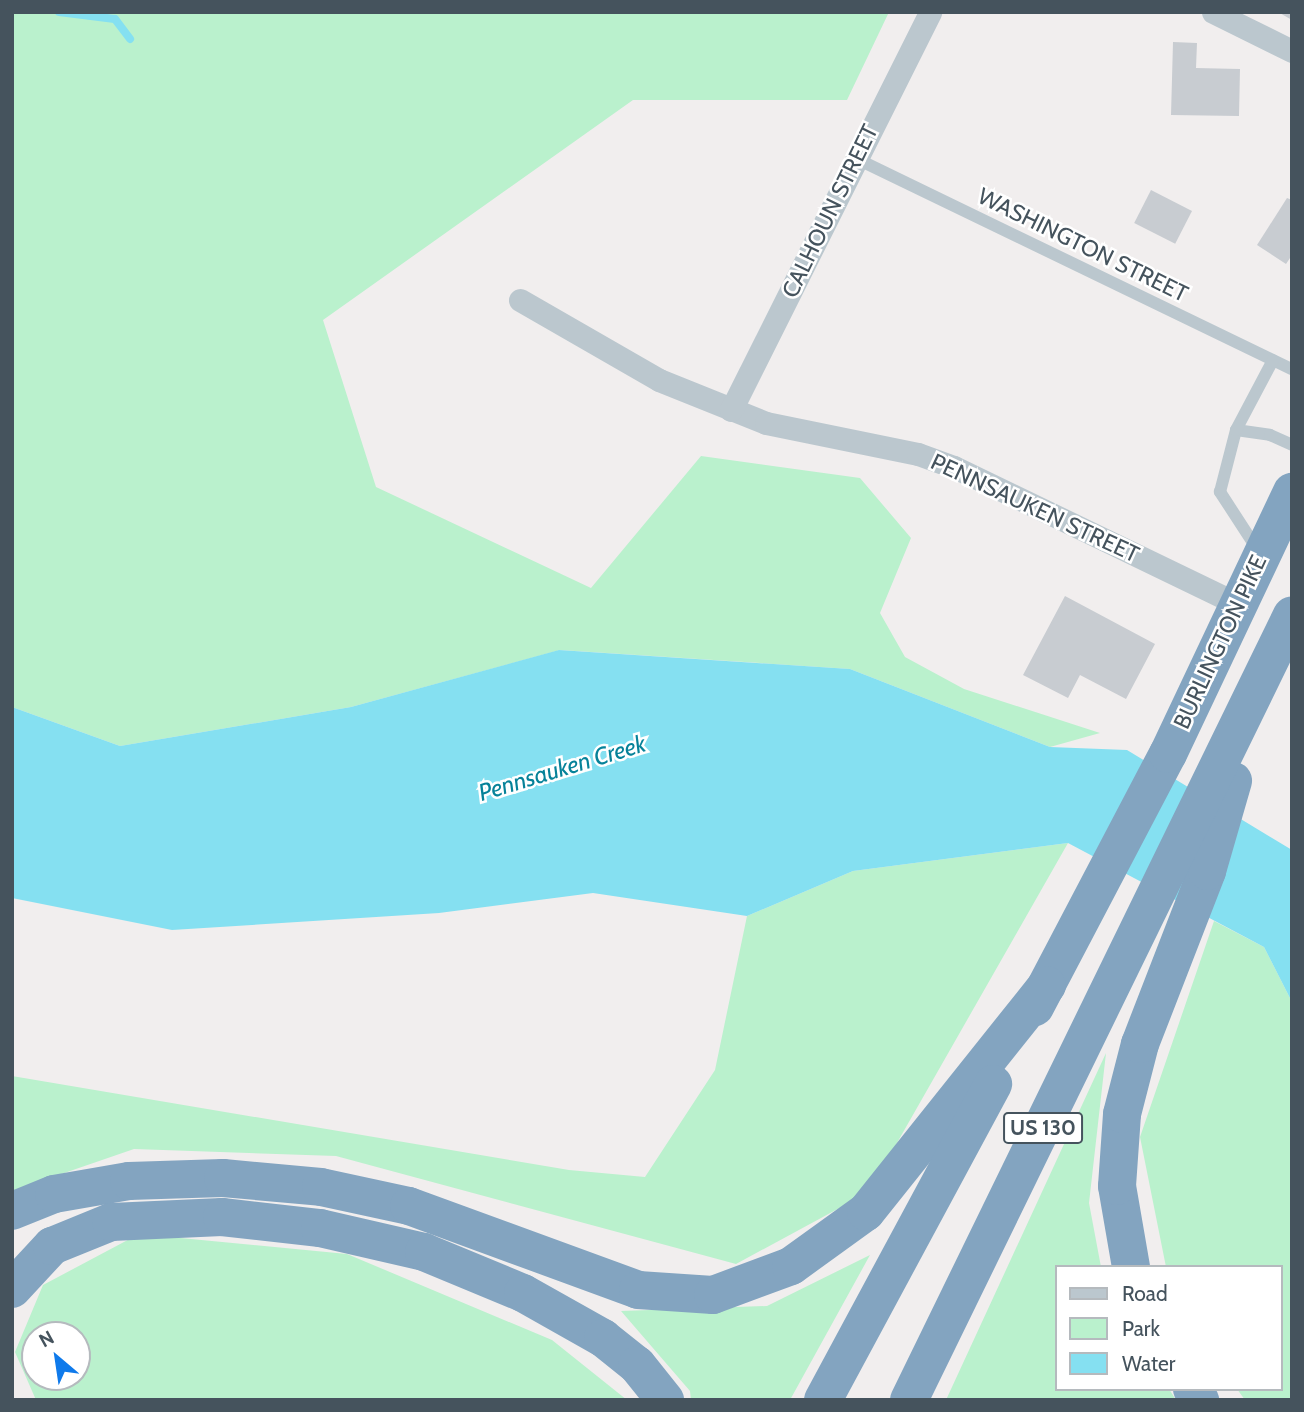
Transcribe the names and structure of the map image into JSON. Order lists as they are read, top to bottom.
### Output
{
  "streets": {
    "highway": ["BURLINGTON PIKE", "US 130"],
    "street": ["CALHOUN STREET", "PENNSAUKEN STREET"],
    "lane": ["WASHINGTON STREET"]
  },
  "crossings": [
    ["CALHOUN STREET", "WASHINGTON STREET"],
    ["CALHOUN STREET", "PENNSAUKEN STREET"],
    ["PENNSAUKEN STREET", "BURLINGTON PIKE"],
    ["BURLINGTON PIKE", "US 130"]
  ],
  "water": ["Pennsauken Creek"],
  "legend": ["Road", "Park", "Water"],
  "north": "top left"
}
